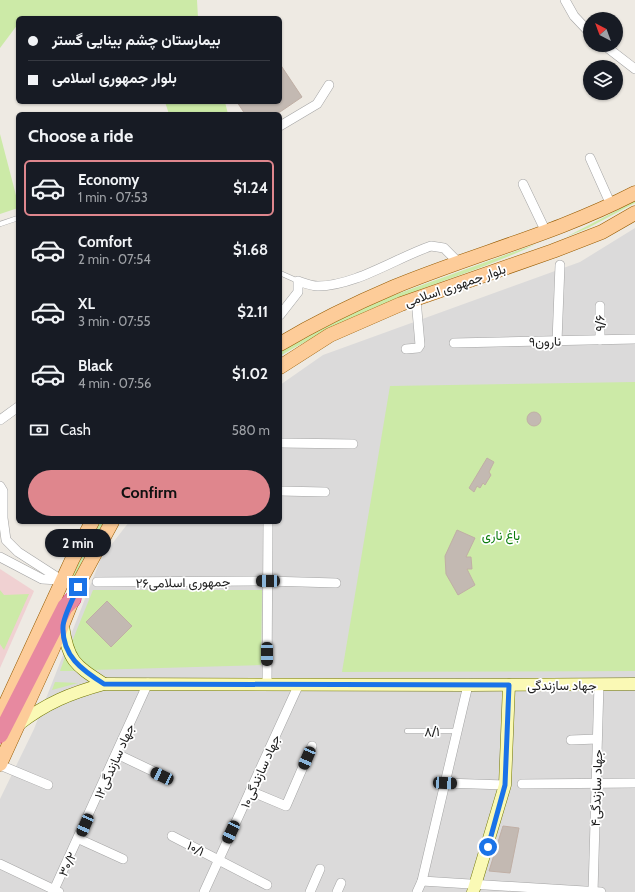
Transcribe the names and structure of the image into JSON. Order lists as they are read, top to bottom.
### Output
{
  "streets": {
    "main road": ["بلوار جمهوری اسلامی", "جهاد سازندگی"],
    "street": [
      "۹/۶",
      "نارون۹",
      "جمهوری اسلامی۲۶",
      "جهاد سازندگی۱۲",
      "جهاد سازندگی۱۰",
      "جهاد سازندگی۴",
      "۱۰/۱",
      "۳۰/۲"
    ],
    "lane": ["۸/۱"]
  },
  "crossings": [
    ["۹/۶", "نارون۹"],
    ["جهاد سازندگی", "جهاد سازندگی۱۲"],
    ["جهاد سازندگی", "جهاد سازندگی۱۰"],
    ["جهاد سازندگی", "جهاد سازندگی۴"],
    ["جهاد سازندگی۱۲", "۳۰/۲"],
    ["جهاد سازندگی۱۰", "۱۰/۱"]
  ],
  "parks": ["باغ ناری"],
  "north": "top left",
  "page": {
    "banner": ["بیمارستان چشم بینایی گستر", "بلوار جمهوری اسلامی"],
    "heading": "Choose a ride",
    "list": [
      {
        "name": "Economy",
        "note": "1 min · 07:53",
        "value": "$1.24"
      },
      {
        "name": "Comfort",
        "note": "2 min · 07:54",
        "value": "$1.68"
      },
      {
        "name": "XL",
        "note": "3 min · 07:55",
        "value": "$2.11"
      },
      {
        "name": "Black",
        "note": "4 min · 07:56",
        "value": "$1.02"
      }
    ],
    "pay": ["Cash", "580 m"],
    "buttons": "Confirm",
    "bubble": "2 min"
  }
}
